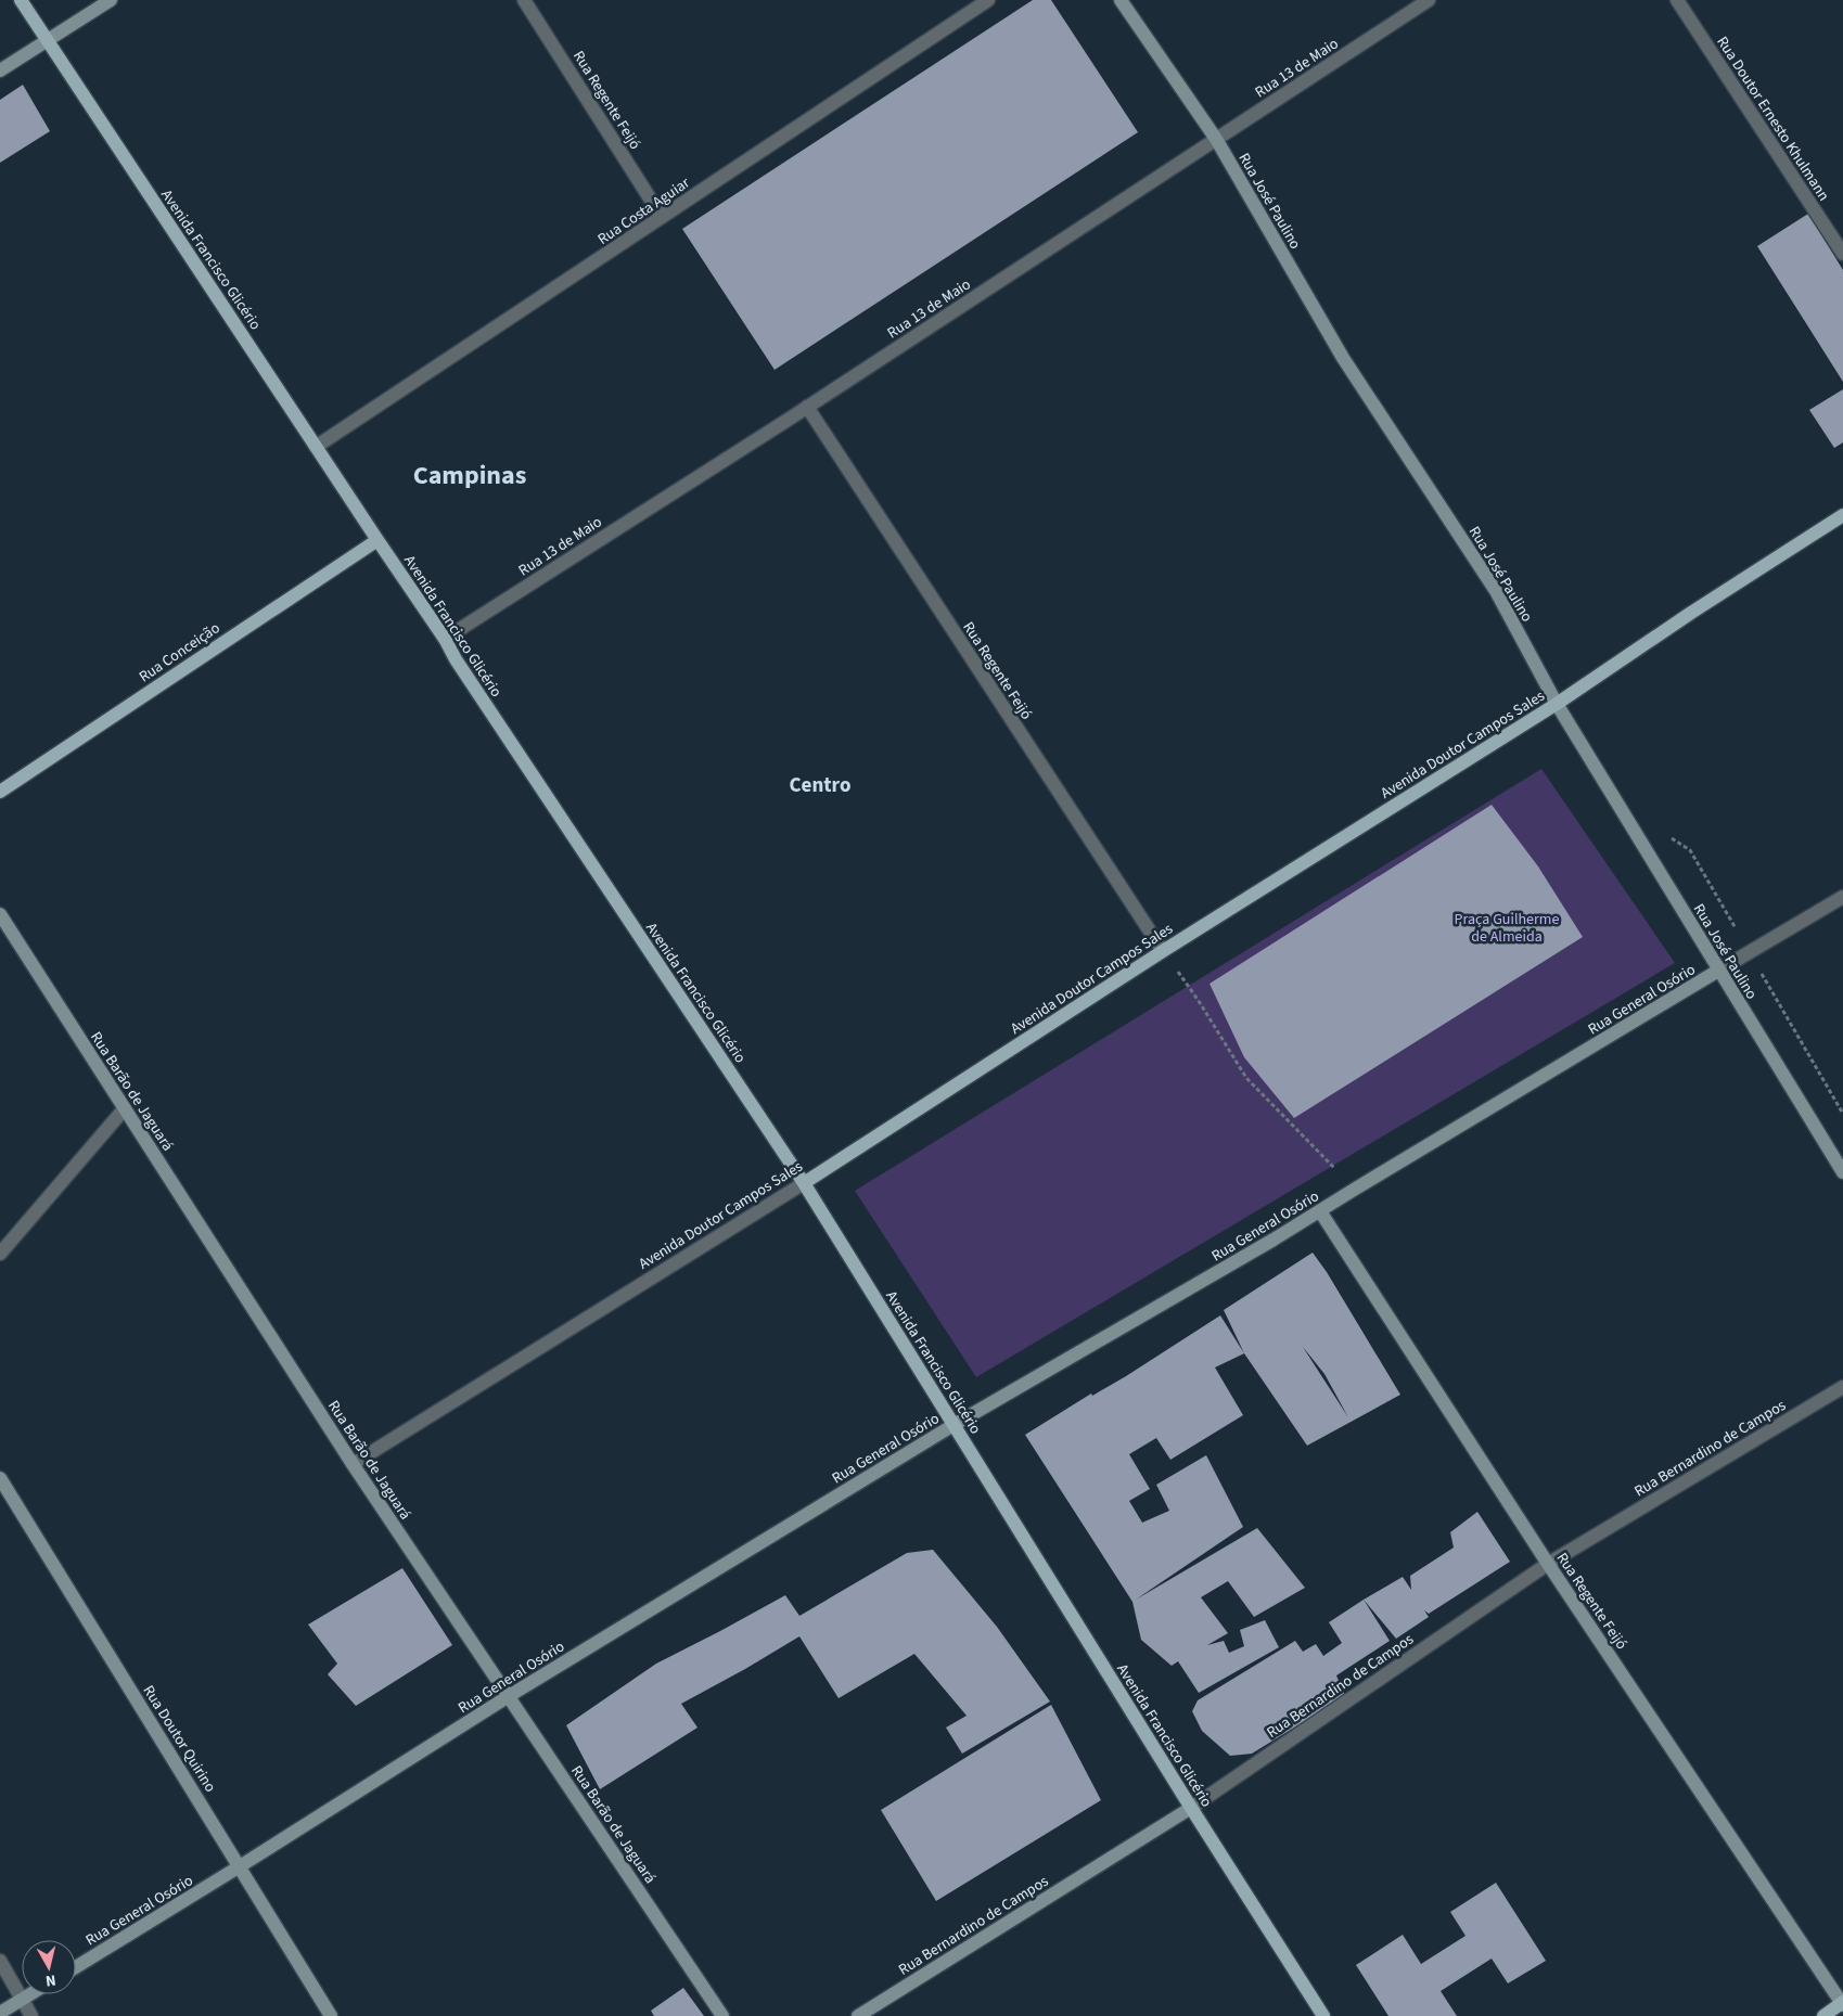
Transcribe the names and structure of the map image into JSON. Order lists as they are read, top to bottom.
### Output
{
  "streets": {
    "main road": [
      "Rua Regente Feijó",
      "Rua José Paulino",
      "Avenida Francisco Glicério",
      "Rua Conceição",
      "Avenida Doutor Campos Sales",
      "Rua General Osório",
      "Rua Barão de Jaguará",
      "Rua Bernardino de Campos",
      "Rua Doutor Quirino"
    ],
    "street": ["Rua 13 de Maio", "Rua Doutor Ernesto Khulmann", "Rua Costa Aguiar"]
  },
  "crossings": [
    ["Rua 13 de Maio", "Rua Regente Feijó"],
    ["Rua 13 de Maio", "Rua José Paulino"],
    ["Rua 13 de Maio", "Avenida Francisco Glicério"],
    ["Rua Regente Feijó", "Rua Costa Aguiar"],
    ["Rua Regente Feijó", "Avenida Doutor Campos Sales"],
    ["Rua Regente Feijó", "Rua General Osório"],
    ["Rua Regente Feijó", "Rua Bernardino de Campos"],
    ["Rua José Paulino", "Avenida Doutor Campos Sales"],
    ["Rua José Paulino", "Rua General Osório"],
    ["Rua Costa Aguiar", "Avenida Francisco Glicério"],
    ["Avenida Francisco Glicério", "Rua Conceição"],
    ["Avenida Francisco Glicério", "Avenida Doutor Campos Sales"],
    ["Avenida Francisco Glicério", "Rua General Osório"],
    ["Avenida Francisco Glicério", "Rua Bernardino de Campos"],
    ["Avenida Doutor Campos Sales", "Rua Barão de Jaguará"],
    ["Rua General Osório", "Rua Barão de Jaguará"],
    ["Rua General Osório", "Rua Doutor Quirino"]
  ],
  "districts": ["Campinas", "Centro"],
  "parks": ["Praça Guilherme de Almeida"],
  "north": "bottom"
}
